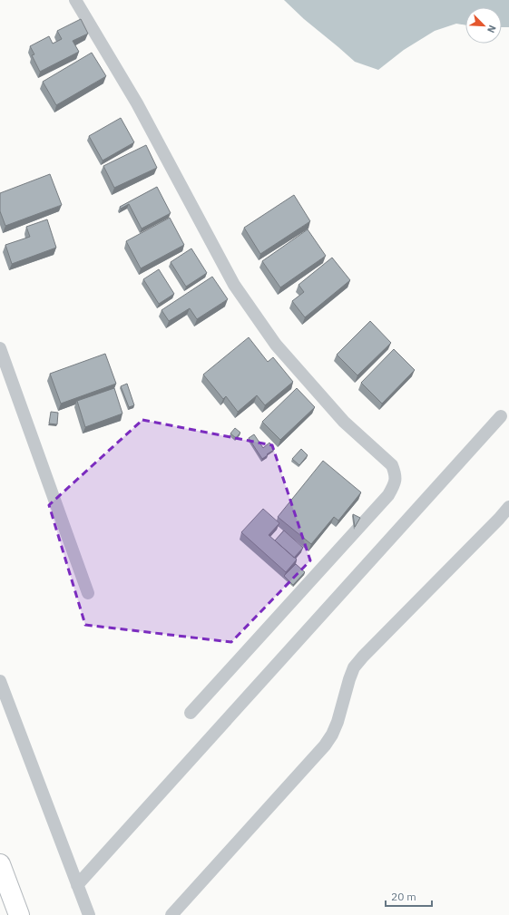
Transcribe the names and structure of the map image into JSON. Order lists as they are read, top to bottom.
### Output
{
  "scale_bar": "20 m",
  "north": "bottom right"
}
